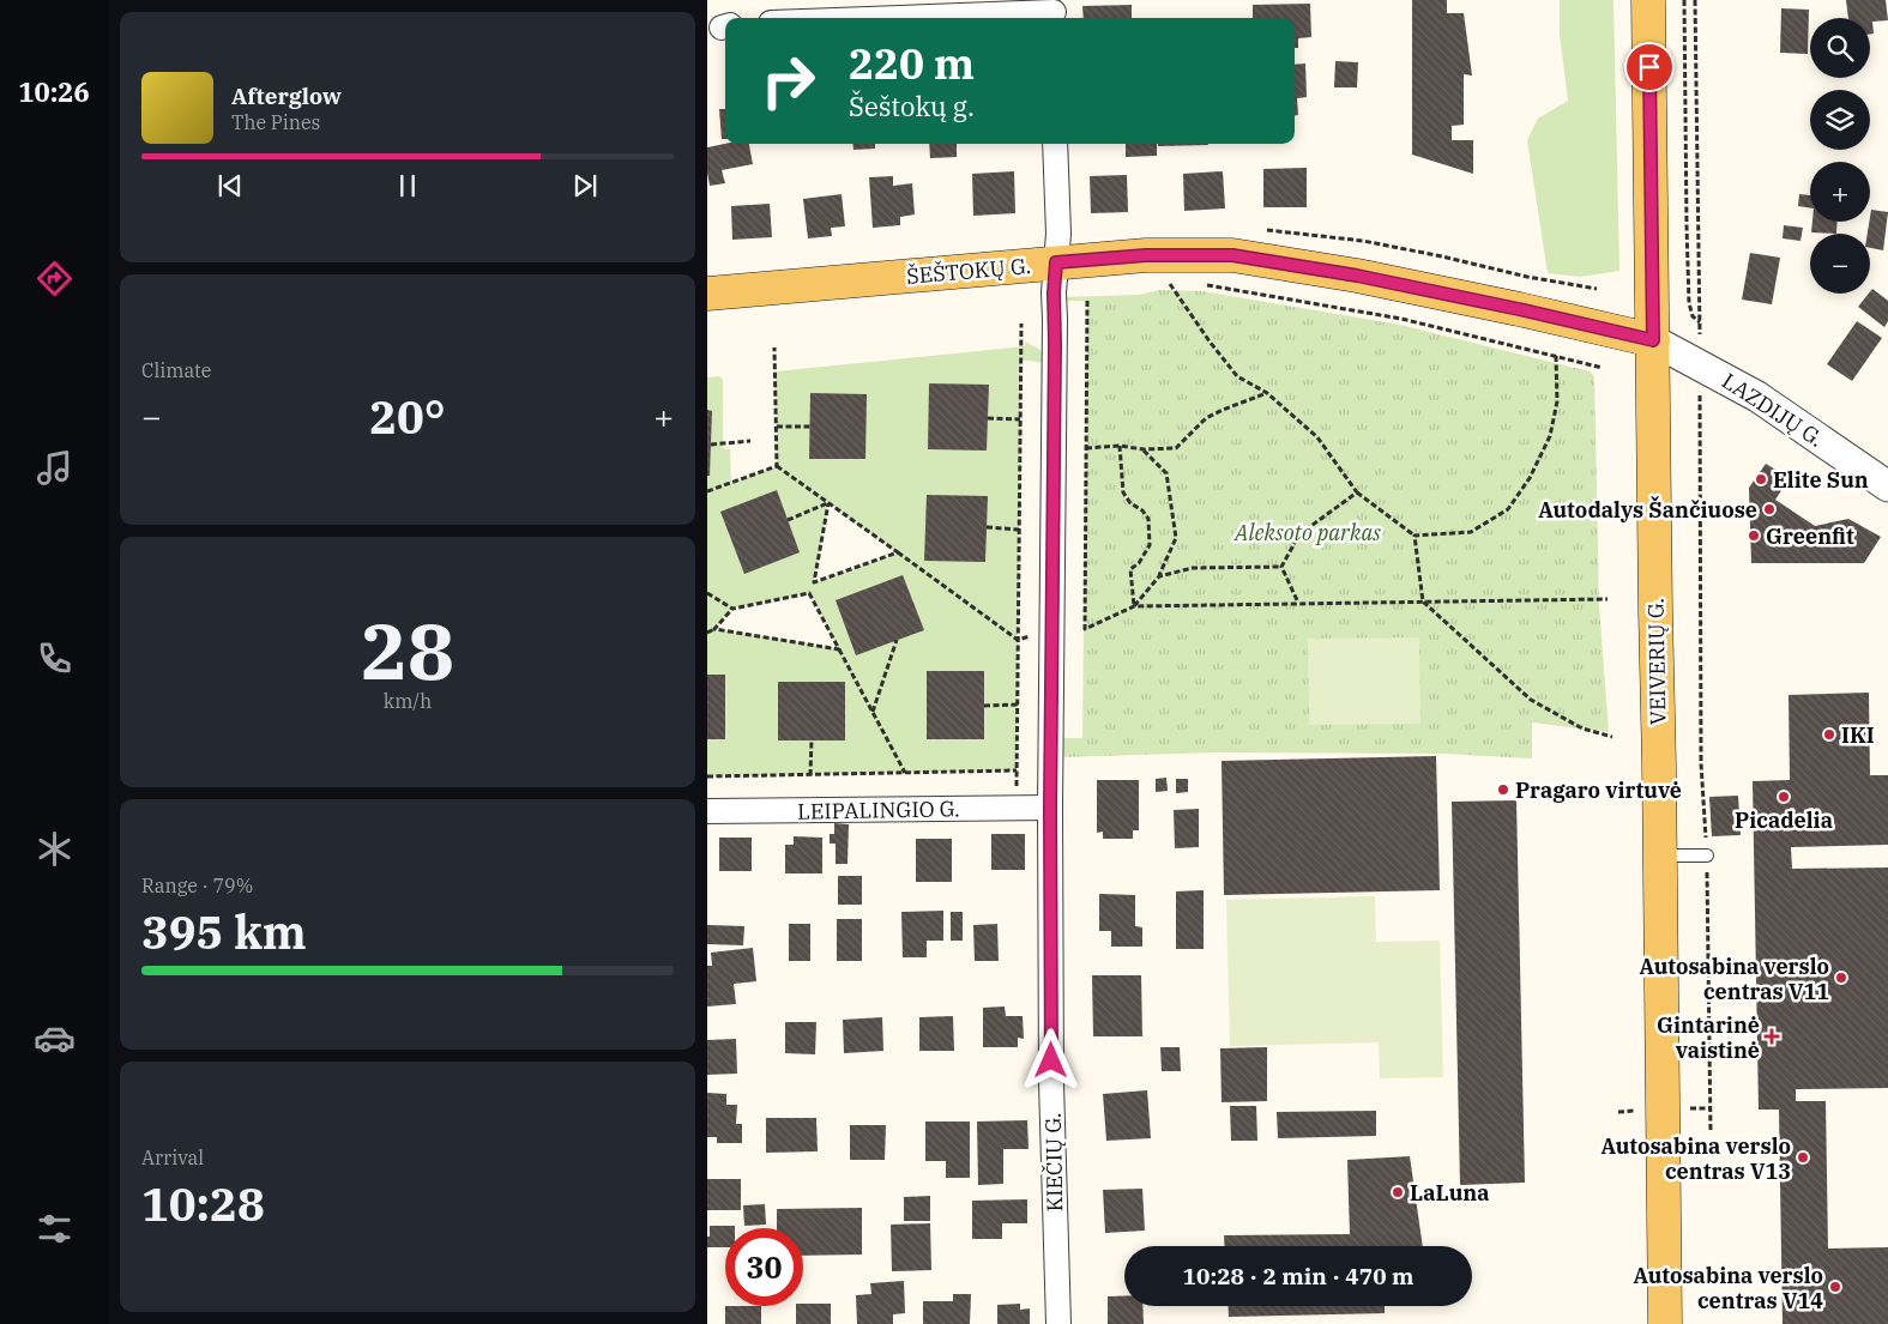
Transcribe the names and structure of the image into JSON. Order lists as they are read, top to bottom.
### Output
{
  "streets": {
    "main road": ["ŠEŠTOKŲ G.", "VEIVERIŲ G."],
    "street": ["LAZDIJŲ G.", "LEIPALINGIO G.", "KIEČIŲ G."]
  },
  "crossings": [
    ["ŠEŠTOKŲ G.", "LAZDIJŲ G."],
    ["ŠEŠTOKŲ G.", "VEIVERIŲ G."],
    ["ŠEŠTOKŲ G.", "KIEČIŲ G."],
    ["LAZDIJŲ G.", "VEIVERIŲ G."],
    ["LEIPALINGIO G.", "KIEČIŲ G."]
  ],
  "parks": ["Aleksoto parkas"],
  "places": {
    "other": [
      "Elite Sun",
      "Autodalys Šančiuose",
      "Greenfit",
      "IKI",
      "Pragaro virtuvė",
      "Picadelia",
      "Autosabina verslo centras V11",
      "Autosabina verslo centras V13",
      "LaLuna",
      "Autosabina verslo centras V14"
    ],
    "health": ["Gintarinė vaistinė"]
  },
  "page": {
    "tabs": "10:26",
    "map_buttons": ["+", "−"],
    "turn": ["220 m", "Šeštokų g."],
    "song": ["Afterglow", "The Pines"],
    "tile": [
      "Climate",
      ["28", "km/h"],
      ["Range · 79%", "395 km"],
      ["Arrival", "10:28"]
    ],
    "heat": ["−", "20°", "+"],
    "limit": "30",
    "trip": "10:28 · 2 min · 470 m"
  }
}
